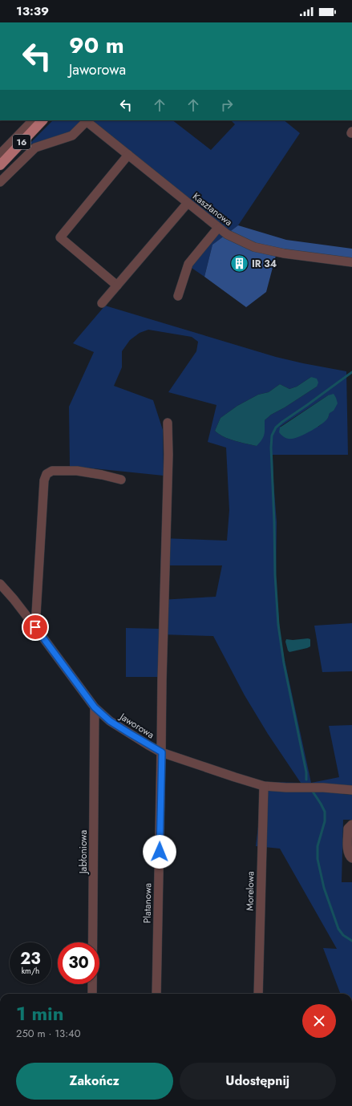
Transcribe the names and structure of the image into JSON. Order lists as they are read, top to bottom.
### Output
{
  "streets": {
    "main road": ["16"],
    "street": [
      "Kasztanowa",
      "Jaworowa",
      "Jabłoniowa",
      "Morelowa",
      "Platanowa"
    ]
  },
  "crossings": [
    ["Jaworowa", "Jabłoniowa"],
    ["Jaworowa", "Morelowa"],
    ["Jaworowa", "Platanowa"]
  ],
  "places": {
    "building": ["IR 34"]
  },
  "page": {
    "status": "13:39",
    "turn": ["90 m", "Jaworowa"],
    "speed": "23 km/h",
    "limit": "30",
    "heading": ["1 min", "250 m · 13:40"],
    "buttons": ["Zakończ", "Udostępnij"]
  }
}
